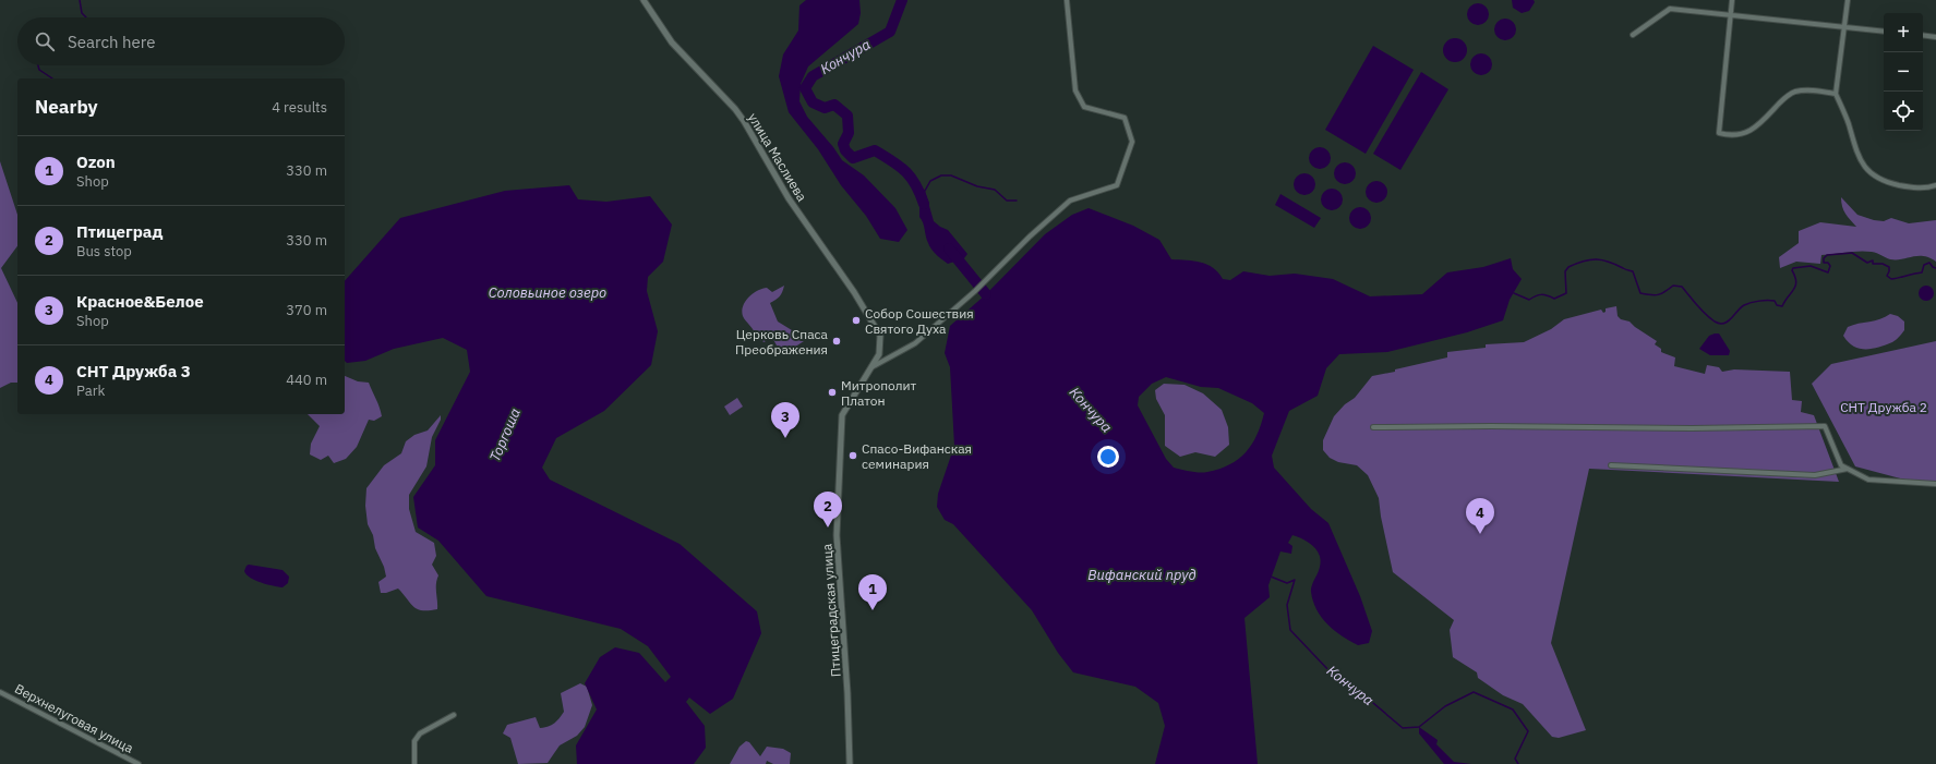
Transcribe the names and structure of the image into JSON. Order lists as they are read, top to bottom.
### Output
{
  "streets": {
    "street": ["улица Маслиева", "Птицеградская улица", "Верхнелуговая улица"]
  },
  "crossings": [
    ["улица Маслиева", "Птицеградская улица"]
  ],
  "water": [
    "Кончура",
    "Соловьиное озеро",
    "Торгоша",
    "Вифанский пруд"
  ],
  "parks": ["СНТ Дружба 2"],
  "places": [
    "Собор Сошествия Святого Духа",
    "Церковь Спаса Преображения",
    "Митрополит Платон",
    "Спасо-Вифанская семинария"
  ],
  "page": {
    "map_buttons": ["+", "−"],
    "search": "Search here",
    "heading": ["Nearby", "4 results"],
    "list": [
      {
        "mark": "1",
        "name": "Ozon",
        "note": "Shop",
        "value": "330 m"
      },
      {
        "mark": "2",
        "name": "Птицеград",
        "note": "Bus stop",
        "value": "330 m"
      },
      {
        "mark": "3",
        "name": "Красное&Белое",
        "note": "Shop",
        "value": "370 m"
      },
      {
        "mark": "4",
        "name": "СНТ Дружба 3",
        "note": "Park",
        "value": "440 m"
      }
    ],
    "pins": [
      "3",
      "2",
      "4",
      "1"
    ]
  }
}
